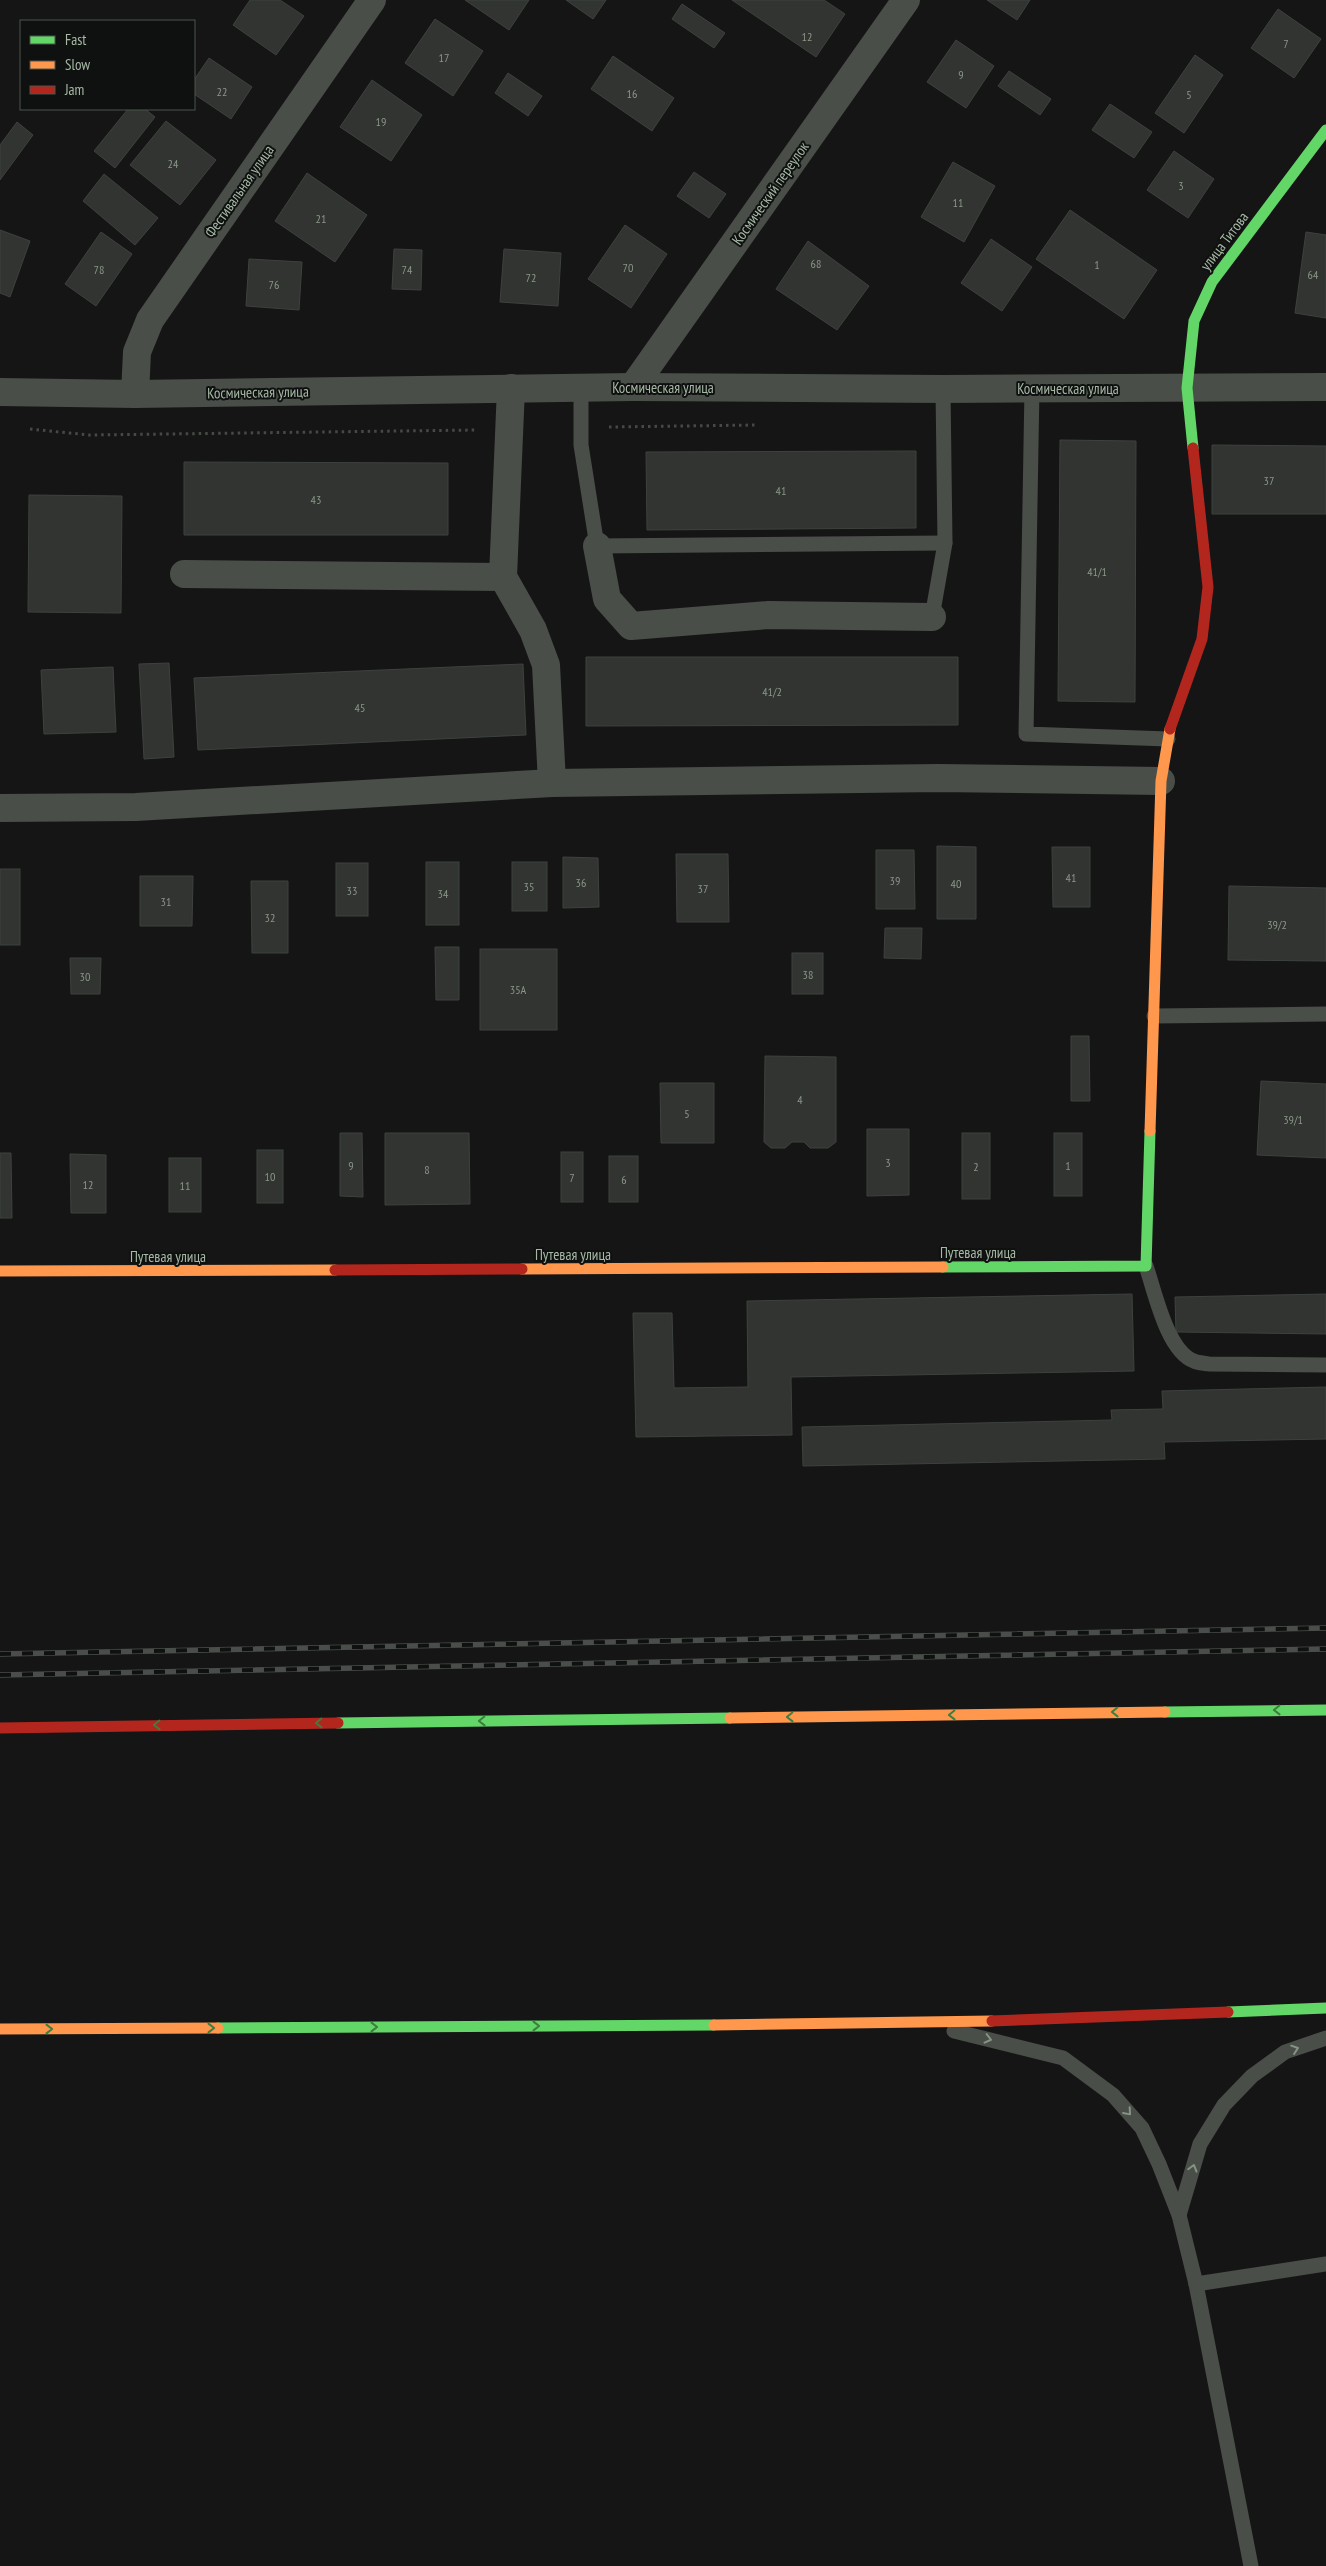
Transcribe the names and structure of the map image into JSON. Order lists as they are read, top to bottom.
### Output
{
  "streets": {
    "main road": ["улица Титова", "Путевая улица"],
    "street": ["Фестивальная улица", "Космический переулок", "Космическая улица"]
  },
  "crossings": [
    ["Фестивальная улица", "Космическая улица"],
    ["Космический переулок", "Космическая улица"],
    ["улица Титова", "Космическая улица"],
    ["улица Титова", "Путевая улица"]
  ],
  "house_numbers": [
    "12",
    "7",
    "17",
    "9",
    "22",
    "16",
    "5",
    "19",
    "24",
    "3",
    "11",
    "21",
    "68",
    "1",
    "70",
    "78",
    "74",
    "64",
    "72",
    "76",
    "37",
    "41",
    "43",
    "41/1",
    "41/2",
    "45",
    "41",
    "39",
    "36",
    "40",
    "35",
    "37",
    "33",
    "34",
    "31",
    "32",
    "39/2",
    "38",
    "30",
    "35А",
    "4",
    "5",
    "39/1",
    "3",
    "9",
    "1",
    "2",
    "8",
    "10",
    "7",
    "6",
    "12",
    "11"
  ],
  "legend": ["Fast", "Slow", "Jam"]
}
